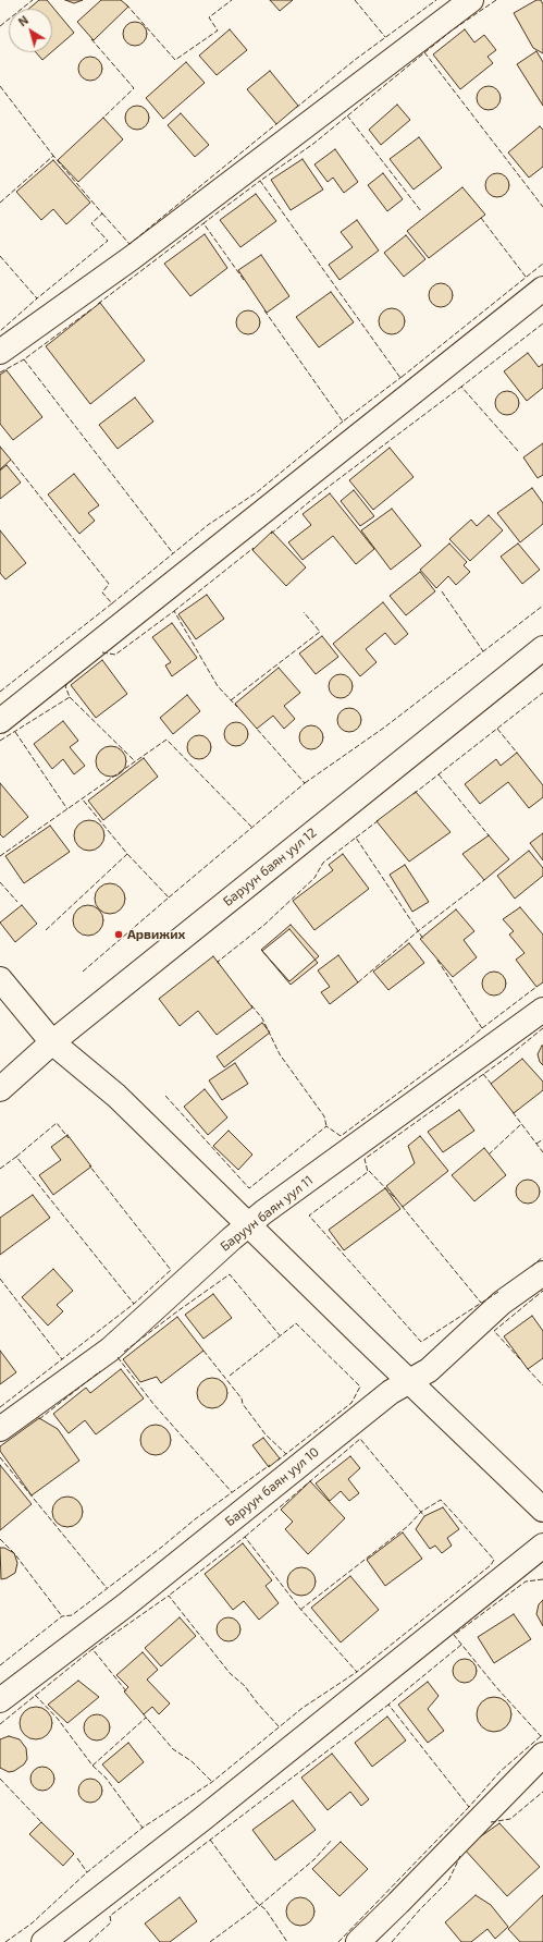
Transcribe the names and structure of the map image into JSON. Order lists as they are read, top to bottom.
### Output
{
  "streets": {
    "street": ["Баруун баян уул 12", "Баруун баян уул 11", "Баруун баян уул 10"]
  },
  "places": ["Арвижих"],
  "north": "top left"
}
